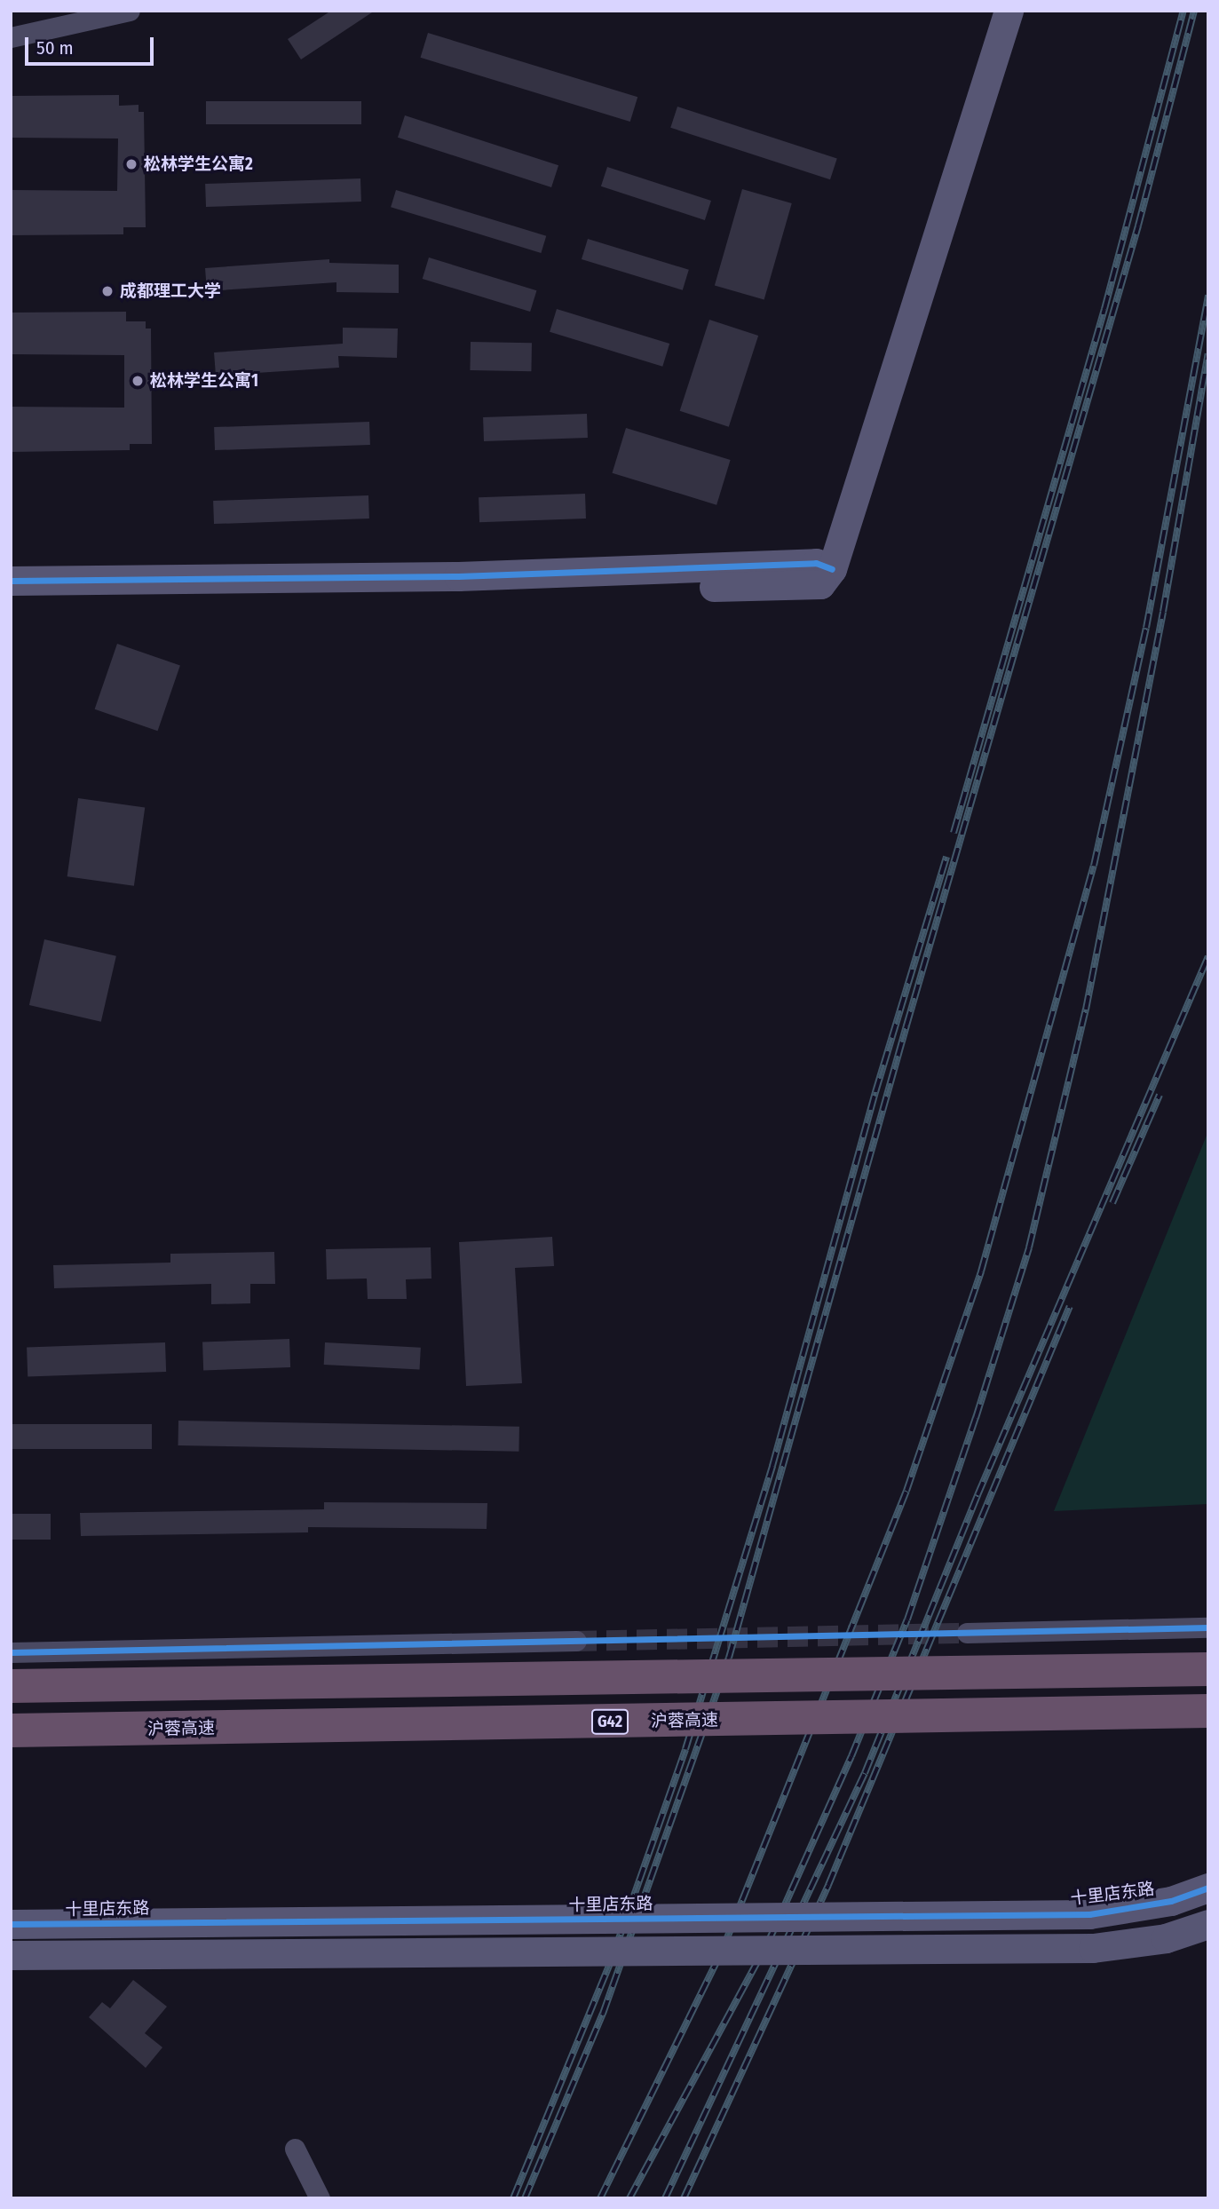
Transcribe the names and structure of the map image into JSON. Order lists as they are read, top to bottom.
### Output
{
  "streets": {
    "highway": ["沪蓉高速", "G42"],
    "street": ["十里店东路"]
  },
  "places": ["松林学生公寓2", "成都理工大学", "松林学生公寓1"],
  "scale_bar": "50 m"
}
